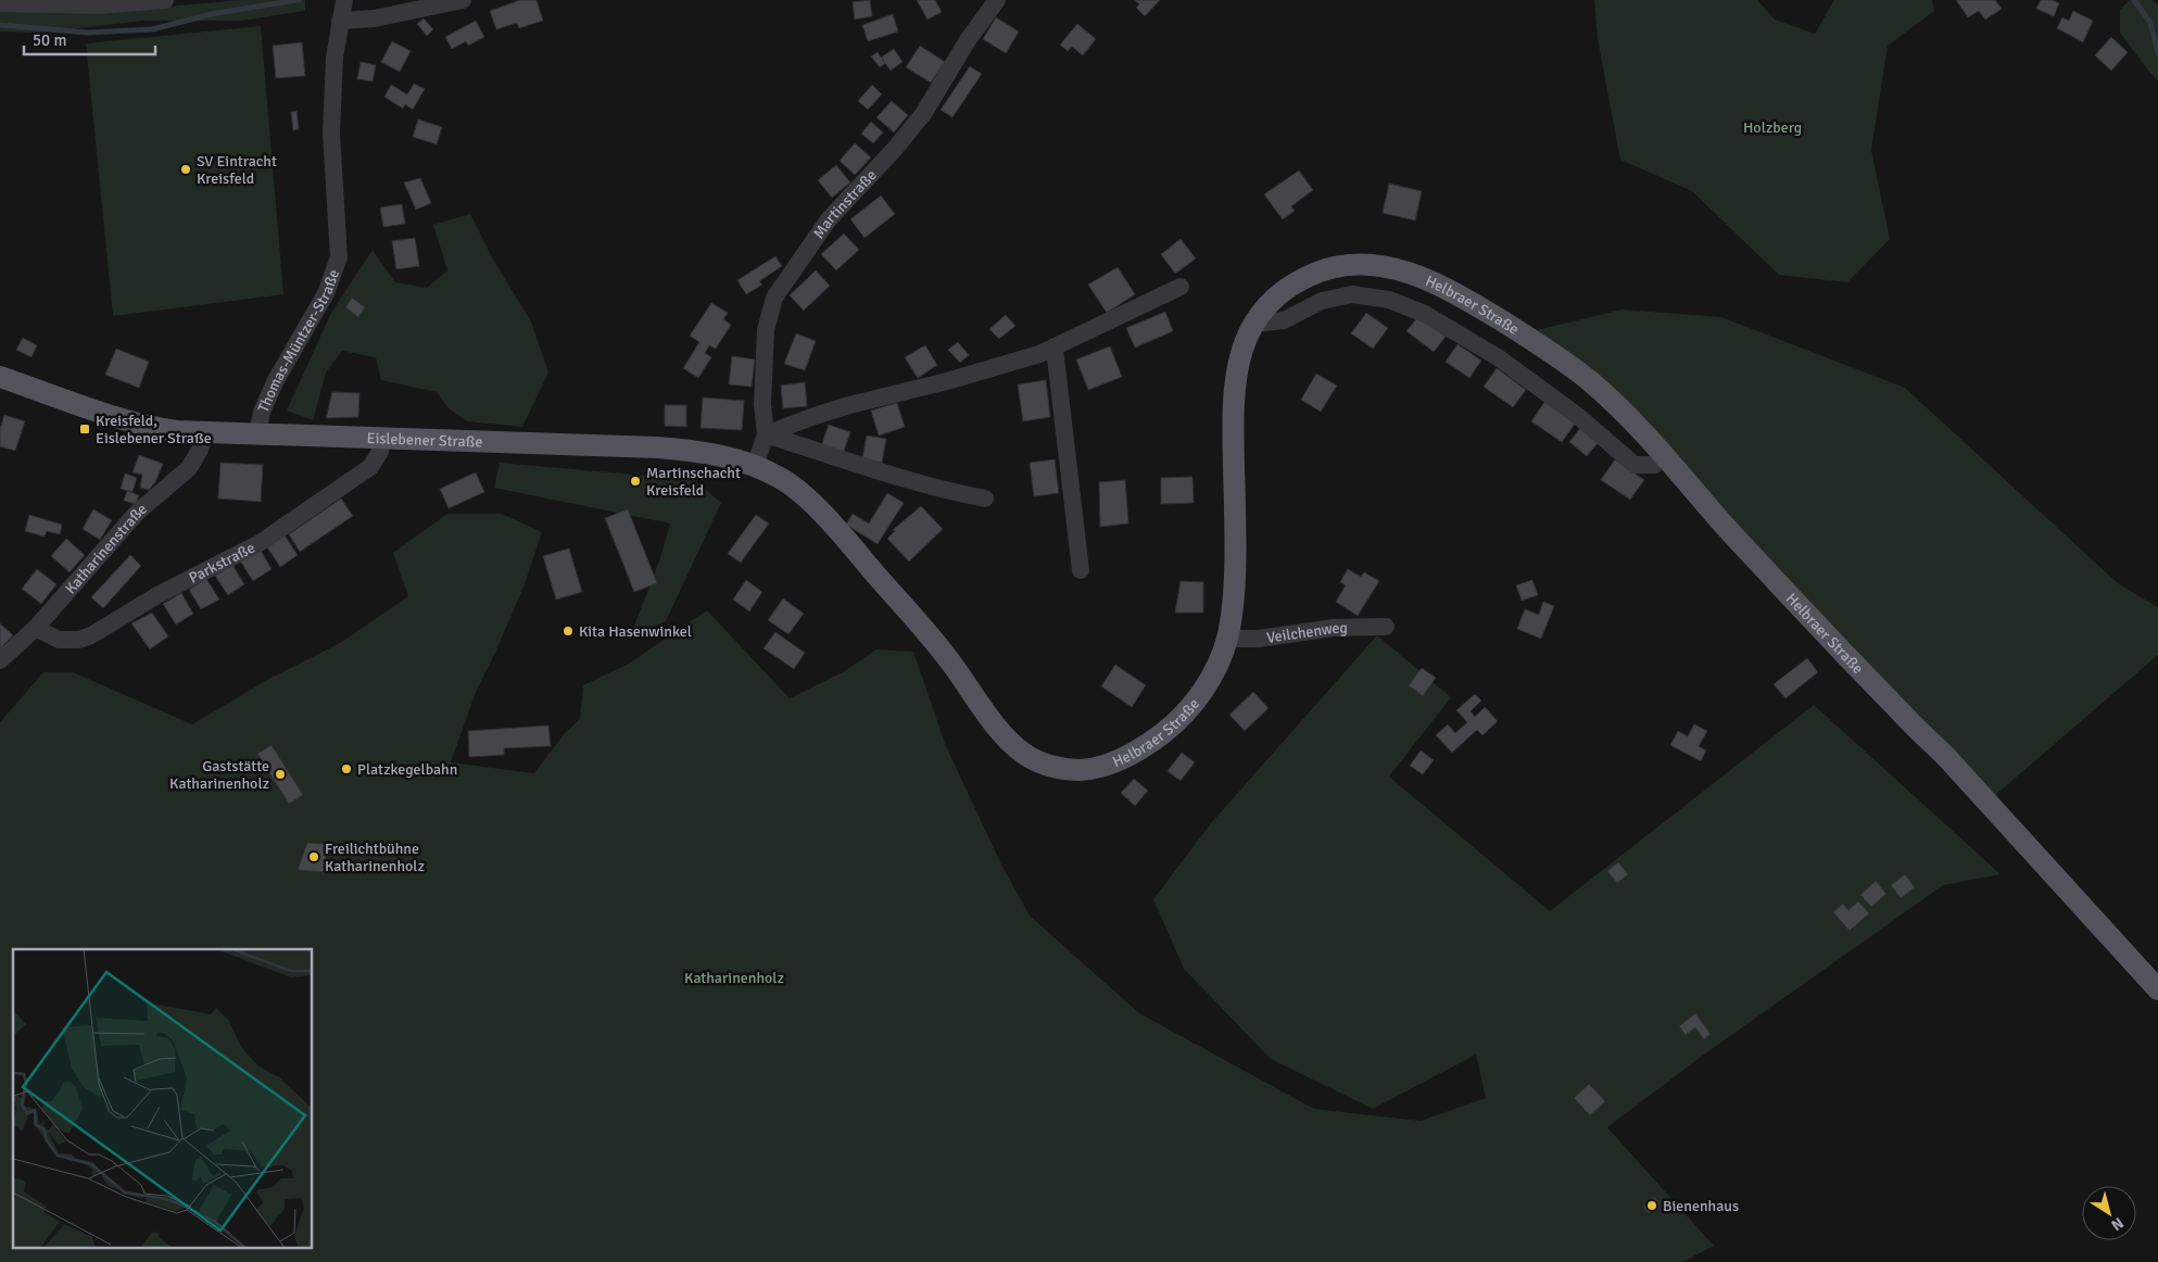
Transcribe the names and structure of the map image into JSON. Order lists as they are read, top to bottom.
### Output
{
  "streets": {
    "main road": ["Helbraer Straße", "Eislebener Straße"],
    "street": [
      "Martinstraße",
      "Thomas-Müntzer-Straße",
      "Katharinenstraße",
      "Parkstraße",
      "Veilchenweg"
    ]
  },
  "crossings": [
    ["Martinstraße", "Eislebener Straße"],
    ["Helbraer Straße", "Eislebener Straße"],
    ["Helbraer Straße", "Veilchenweg"],
    ["Thomas-Müntzer-Straße", "Eislebener Straße"],
    ["Eislebener Straße", "Katharinenstraße"],
    ["Eislebener Straße", "Parkstraße"],
    ["Katharinenstraße", "Parkstraße"]
  ],
  "parks": ["Holzberg", "Katharinenholz"],
  "places": {
    "other": [
      "SV Eintracht Kreisfeld",
      "Martinschacht Kreisfeld",
      "Kita Hasenwinkel",
      "Platzkegelbahn",
      "Gaststätte Katharinenholz",
      "Freilichtbühne Katharinenholz",
      "Bienenhaus"
    ],
    "transit": ["Kreisfeld, Eislebener Straße"]
  },
  "scale_bar": "50 m",
  "north": "bottom right"
}
